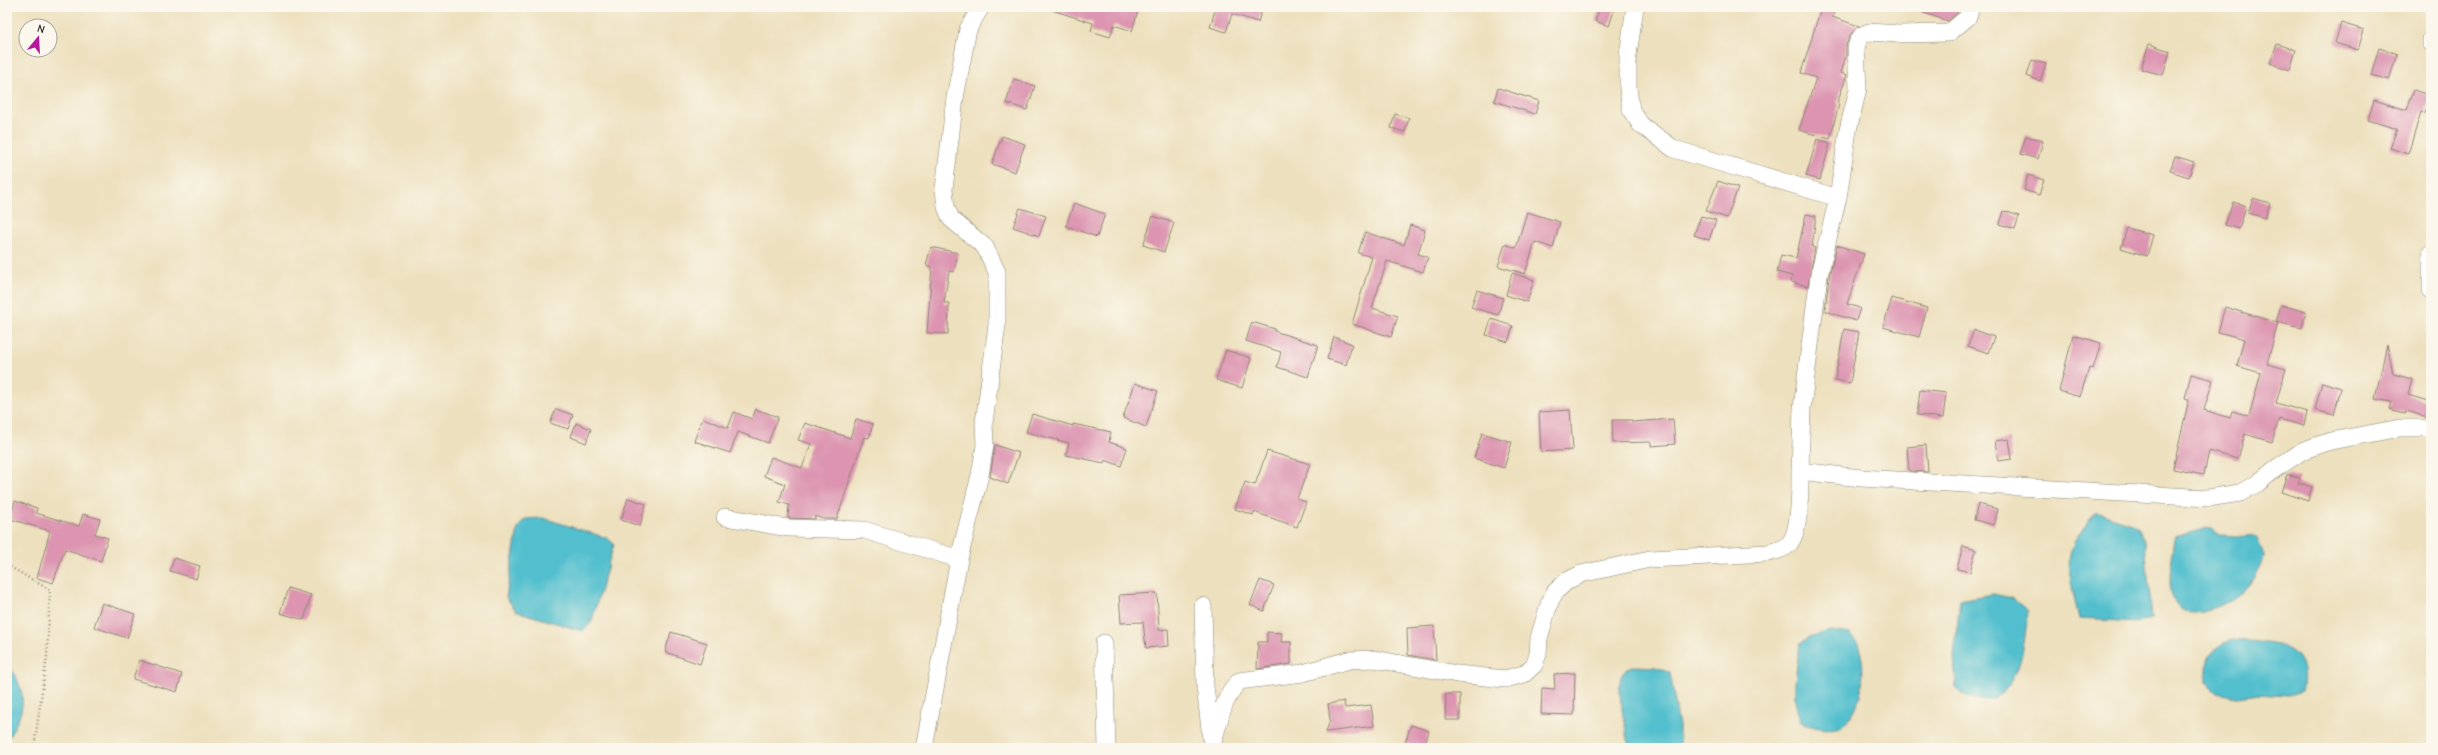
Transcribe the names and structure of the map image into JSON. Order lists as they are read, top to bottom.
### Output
{
  "north": "top"
}
